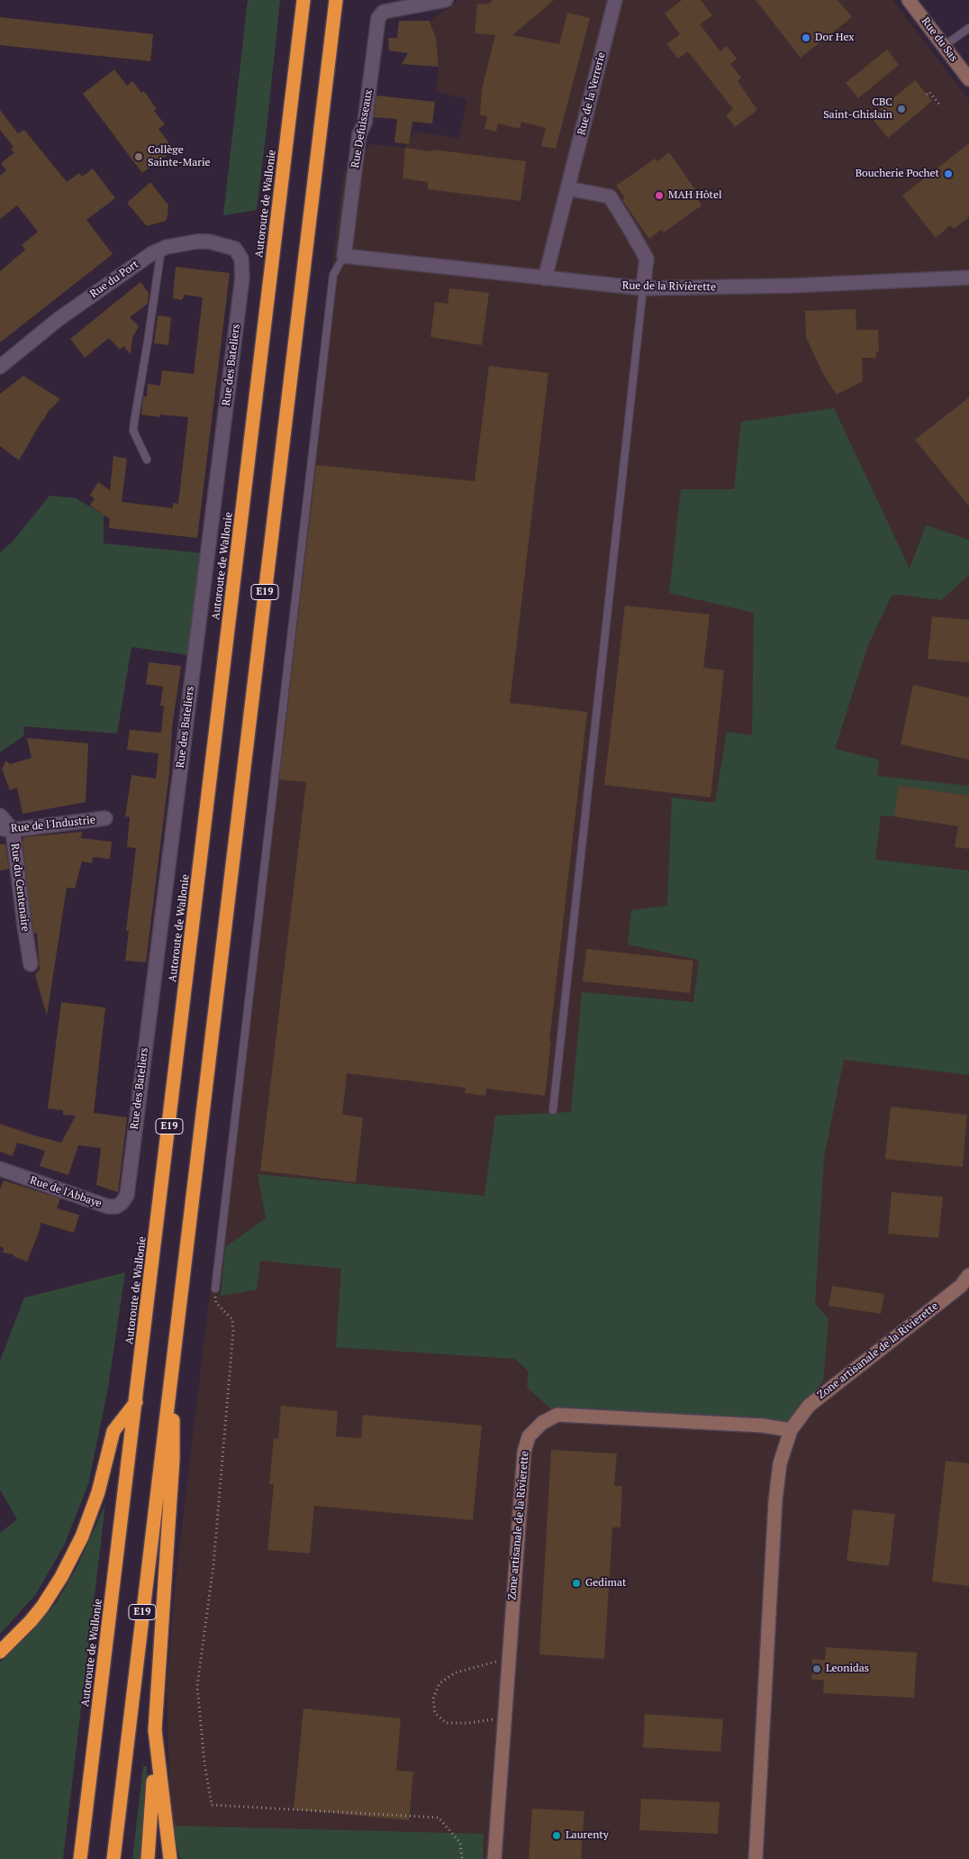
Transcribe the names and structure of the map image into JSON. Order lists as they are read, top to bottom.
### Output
{
  "streets": {
    "highway": ["Autoroute de Wallonie", "E19"],
    "street": [
      "Rue du Sas",
      "Rue de la Verrerie",
      "Rue Defuisseaux",
      "Rue du Port",
      "Rue de la Rivièrette",
      "Rue des Bateliers",
      "Rue de l'Industrie",
      "Rue du Centenaire",
      "Rue de l'Abbaye",
      "Zone artisanale de la Rivierette"
    ]
  },
  "crossings": [
    ["Rue de la Verrerie", "Rue de la Rivièrette"],
    ["Rue Defuisseaux", "Rue de la Rivièrette"],
    ["Rue du Port", "Rue des Bateliers"],
    ["Rue des Bateliers", "Rue de l'Abbaye"],
    ["Rue de l'Industrie", "Rue du Centenaire"]
  ],
  "places": [
    "Dor Hex",
    "CBC Saint-Ghislain",
    "Collège Sainte-Marie",
    "Boucherie Pochet",
    "MAH Hôtel",
    "Gedimat",
    "Leonidas",
    "Laurenty"
  ]
}
